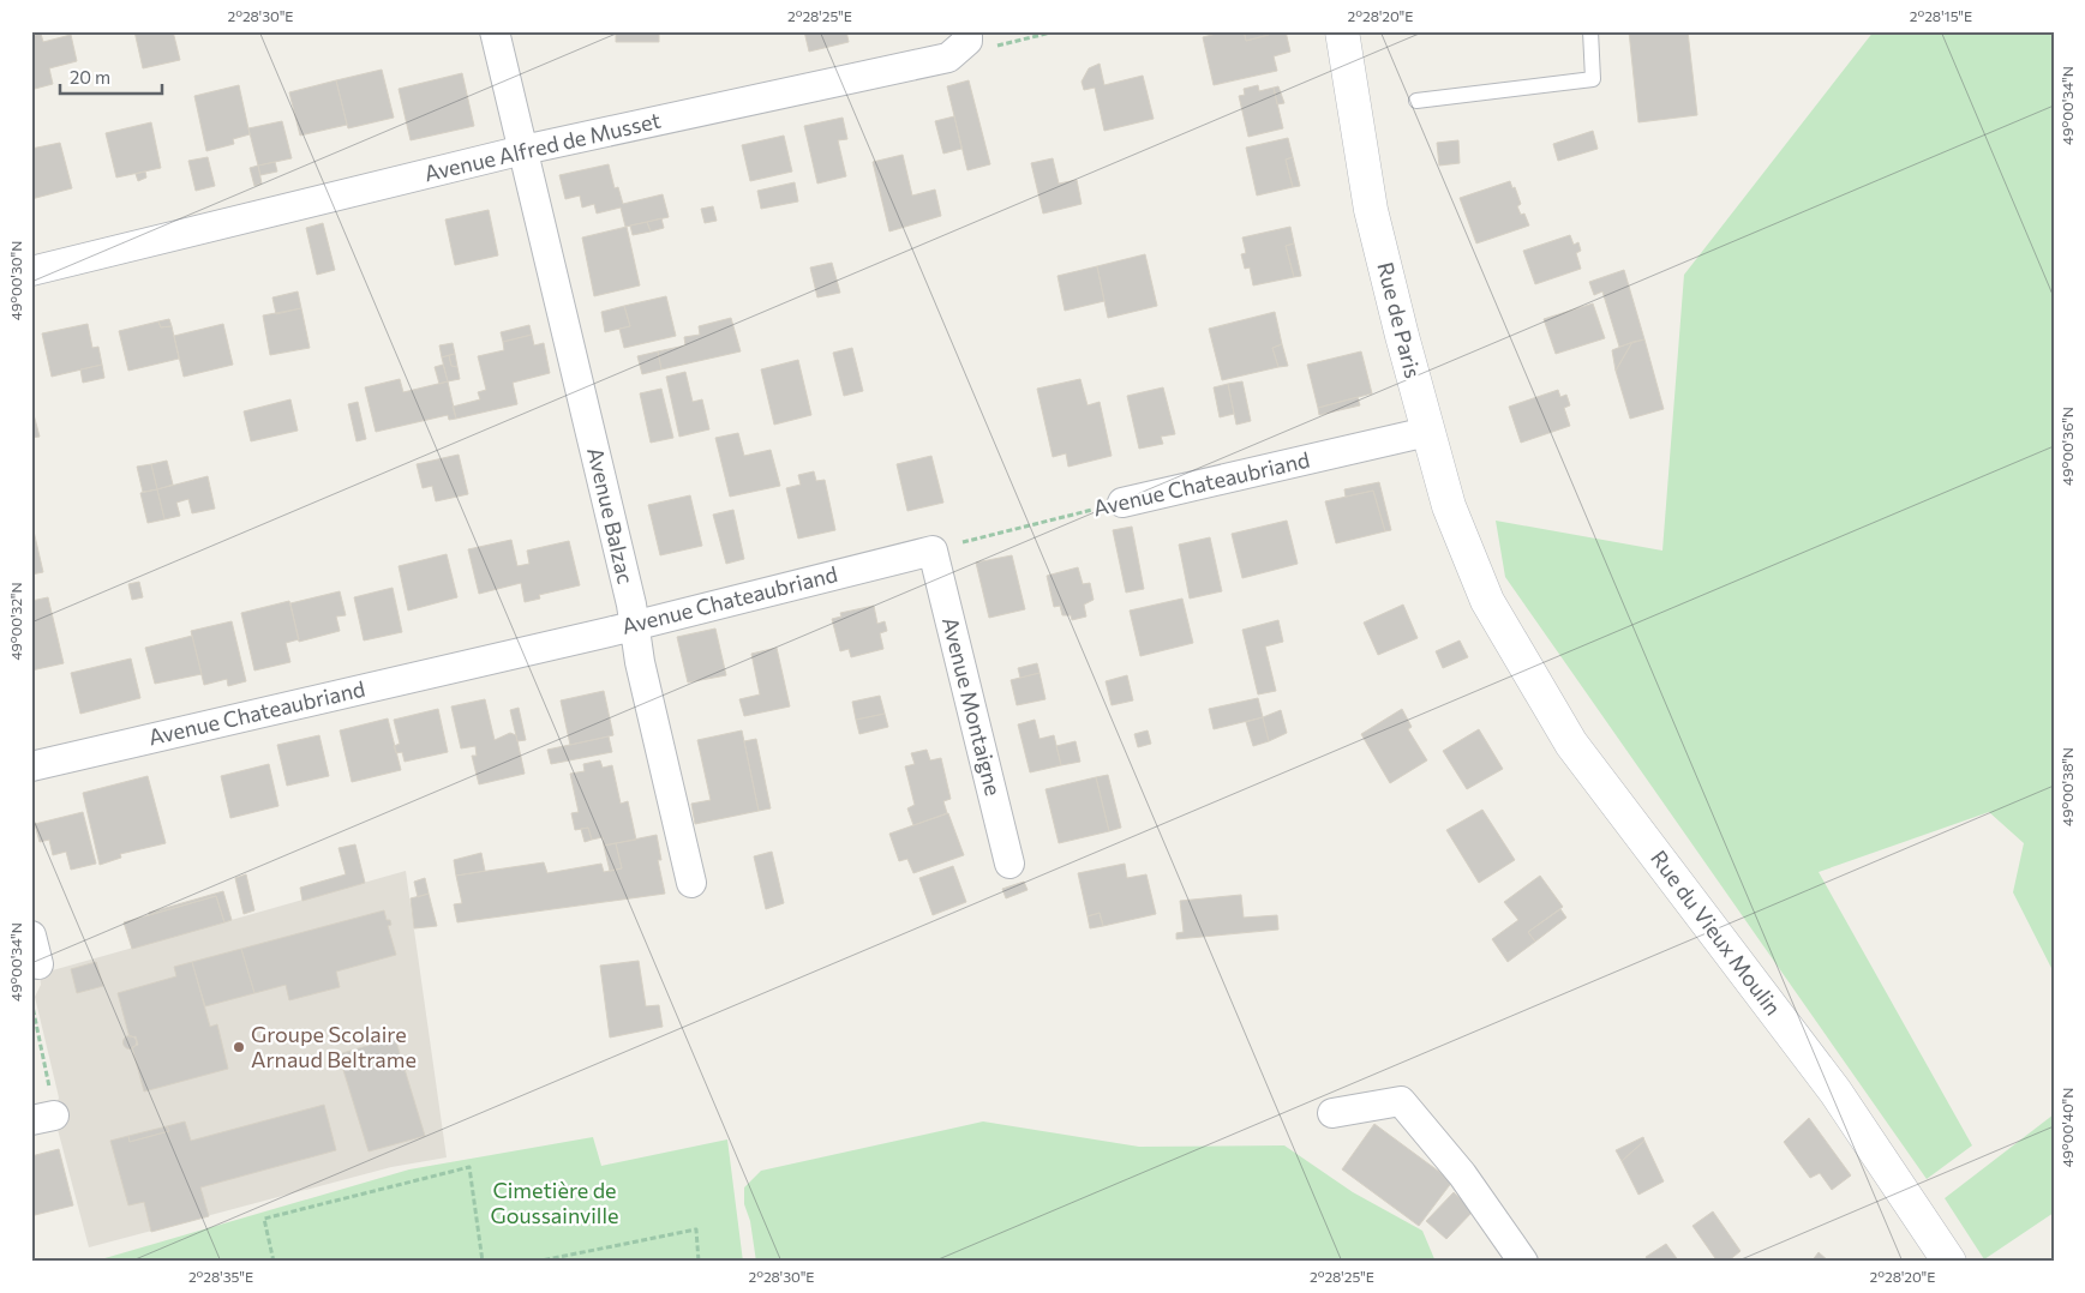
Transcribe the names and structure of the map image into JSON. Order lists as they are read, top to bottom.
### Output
{
  "streets": {
    "street": [
      "Avenue Alfred de Musset",
      "Rue de Paris",
      "Avenue Chateaubriand",
      "Avenue Balzac",
      "Avenue Montaigne",
      "Rue du Vieux Moulin"
    ]
  },
  "crossings": [
    ["Avenue Alfred de Musset", "Avenue Balzac"],
    ["Rue de Paris", "Avenue Chateaubriand"],
    ["Rue de Paris", "Rue du Vieux Moulin"],
    ["Avenue Chateaubriand", "Avenue Balzac"],
    ["Avenue Chateaubriand", "Avenue Montaigne"]
  ],
  "parks": ["Cimetière de Goussainville"],
  "places": ["Groupe Scolaire Arnaud Beltrame"],
  "scale_bar": "20 m",
  "coordinates": [
    "2°28'30\"E",
    "2°28'25\"E",
    "2°28'20\"E",
    "2°28'15\"E",
    "49°00'34\"N",
    "49°00'30\"N",
    "49°00'36\"N",
    "49°00'32\"N",
    "49°00'38\"N",
    "49°00'40\"N",
    "2°28'35\"E"
  ]
}
